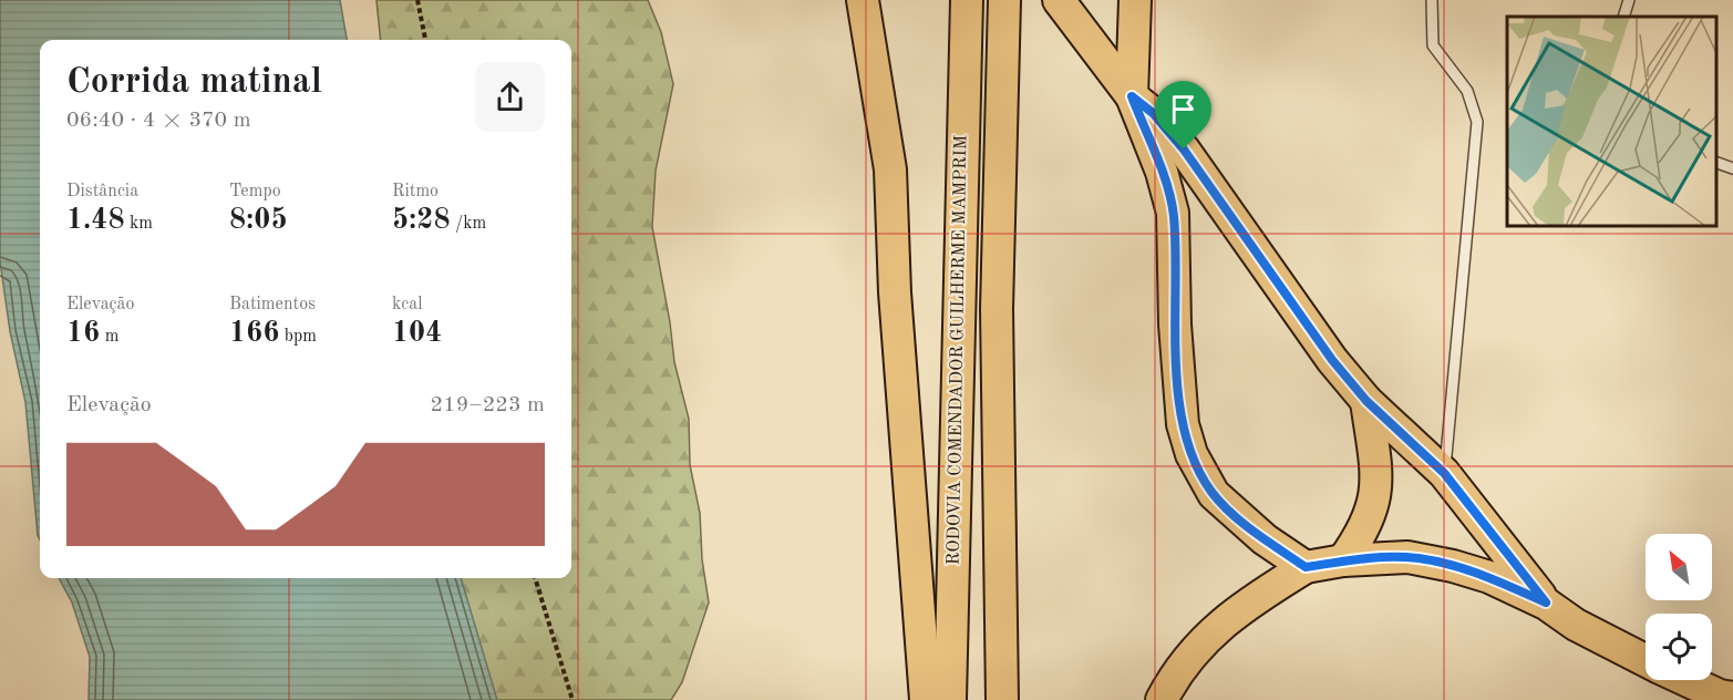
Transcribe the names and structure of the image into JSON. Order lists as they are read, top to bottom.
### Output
{
  "streets": {
    "main road": ["RODOVIA COMENDADOR GUILHERME MAMPRIM"]
  },
  "north": "top left",
  "page": {
    "heading": ["Corrida matinal", "06:40 · 4 × 370 m"],
    "stats": [
      ["Distância", "1.48 km"],
      ["Tempo", "8:05"],
      ["Ritmo", "5:28 /km"],
      ["Elevação", "16 m"],
      ["Batimentos", "166 bpm"],
      ["kcal", "104"]
    ],
    "chart": ["Elevação", "219–223 m"]
  }
}
